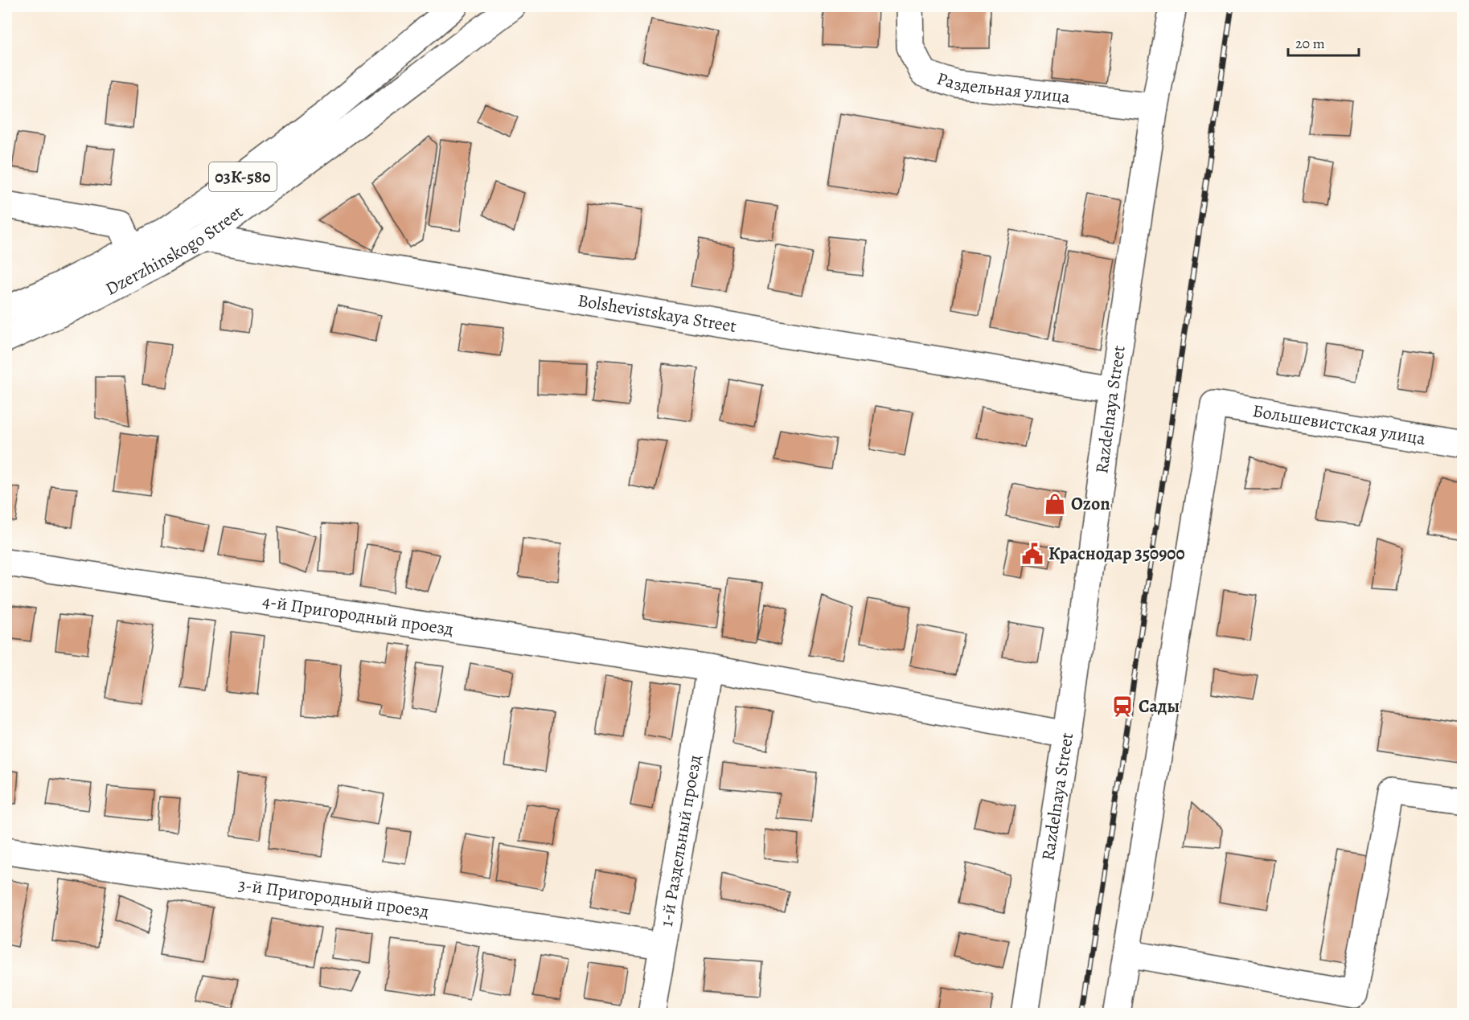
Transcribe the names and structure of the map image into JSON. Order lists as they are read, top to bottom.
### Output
{
  "streets": {
    "street": [
      "Раздельная улица",
      "03К-580",
      "Dzerzhinskogo Street",
      "Bolshevistskaya Street",
      "Razdelnaya Street",
      "Большевистская улица",
      "4-й Пригородный проезд",
      "1-й Раздельный проезд",
      "3-й Пригородный проезд"
    ]
  },
  "crossings": [
    ["Раздельная улица", "Razdelnaya Street"],
    ["Dzerzhinskogo Street", "Bolshevistskaya Street"],
    ["Bolshevistskaya Street", "Razdelnaya Street"],
    ["Razdelnaya Street", "4-й Пригородный проезд"],
    ["4-й Пригородный проезд", "1-й Раздельный проезд"],
    ["1-й Раздельный проезд", "3-й Пригородный проезд"]
  ],
  "places": {
    "shop": ["Ozon"],
    "public building": ["Краснодар 350900"],
    "station": ["Сады"]
  },
  "scale_bar": "20 m"
}
